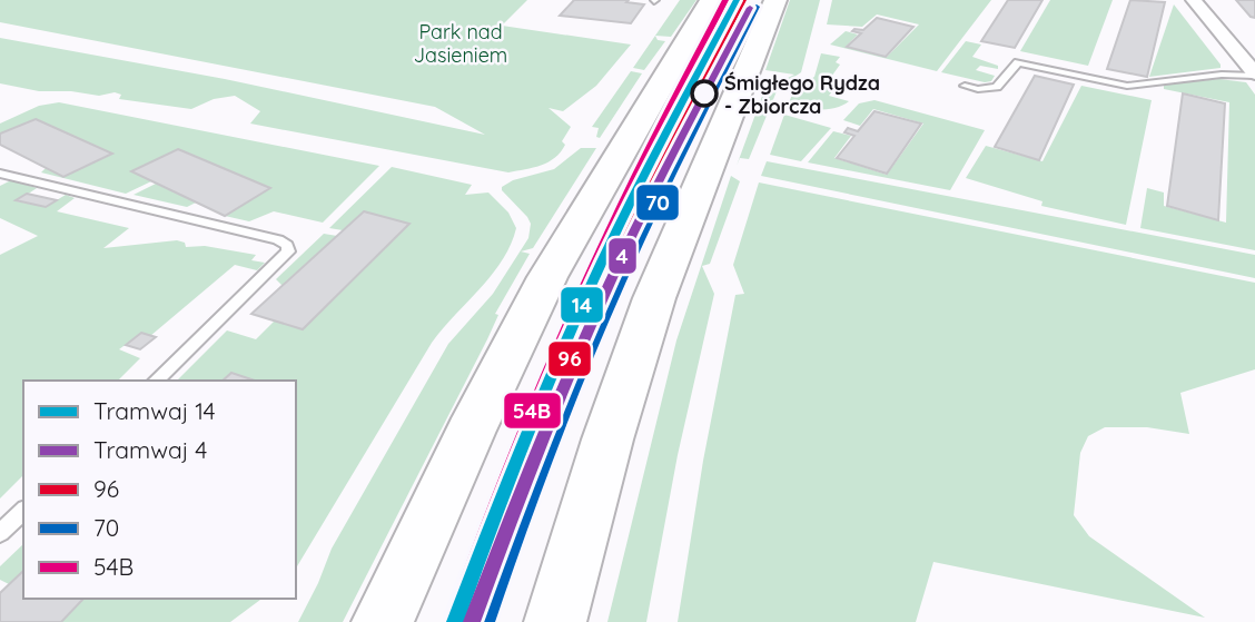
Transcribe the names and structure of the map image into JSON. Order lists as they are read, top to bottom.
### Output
{
  "parks": ["Park nad Jasieniem"],
  "places": ["Śmigłego Rydza - Zbiorcza"],
  "lines": [
    "tram line 14",
    "transit line 96",
    "transit line 54B",
    "transit line 70",
    "tram line 4"
  ],
  "legend": [
    "Tramwaj 14",
    "Tramwaj 4",
    "96",
    "70",
    "54B"
  ]
}
